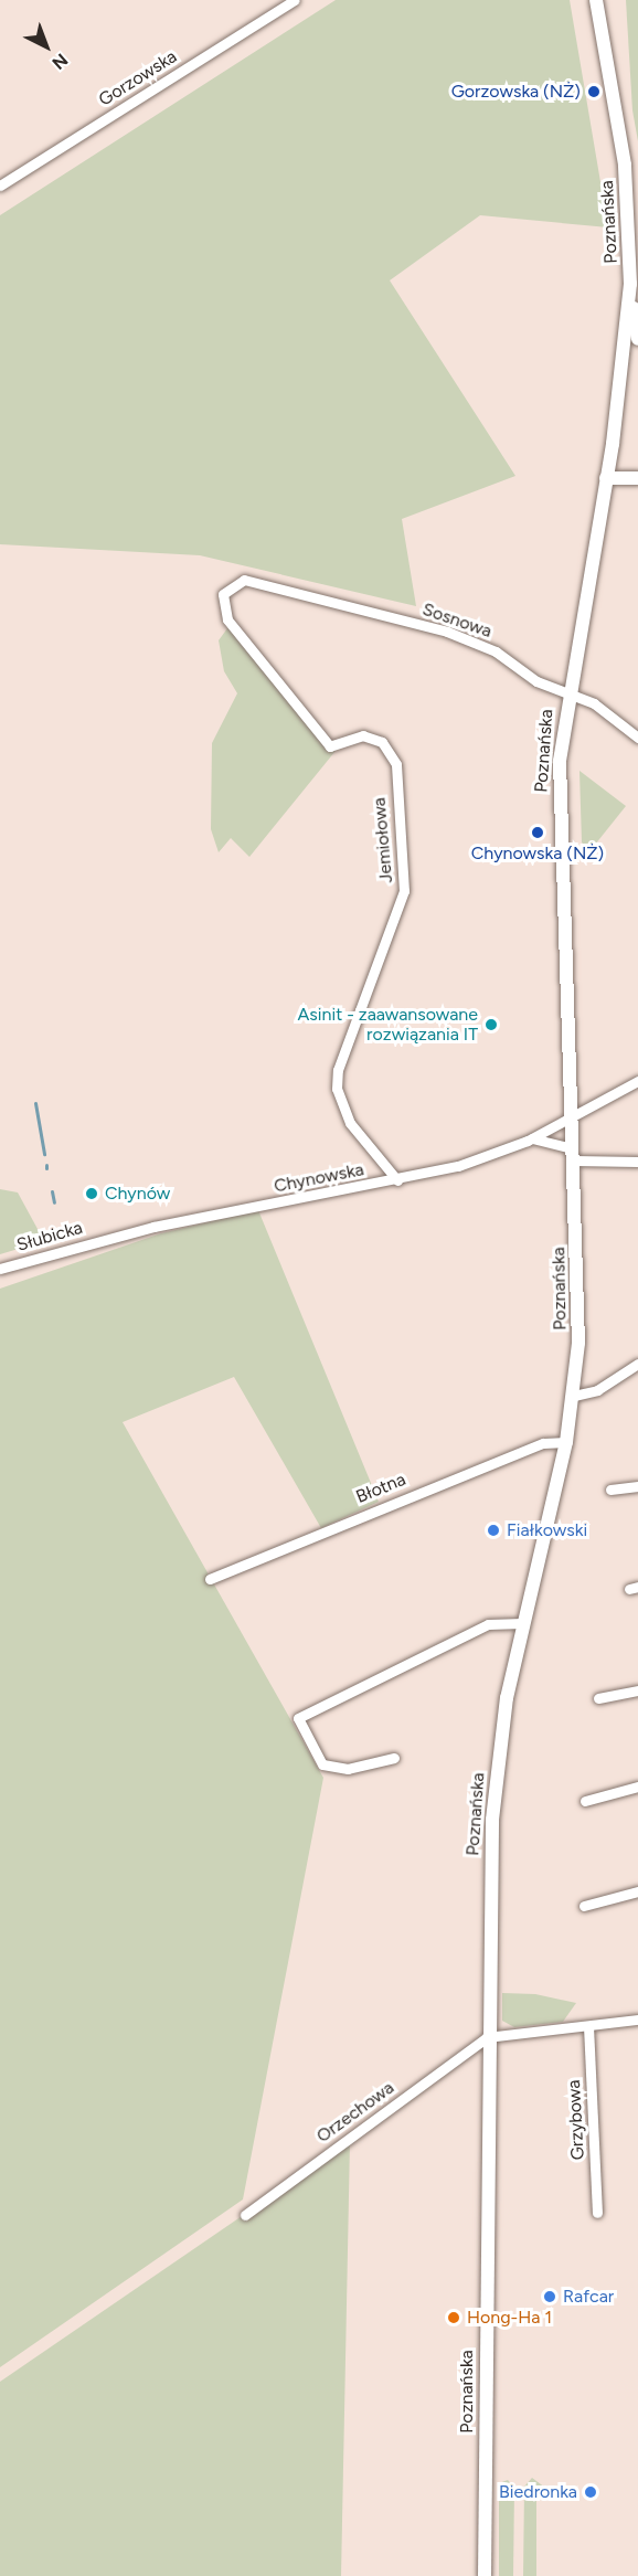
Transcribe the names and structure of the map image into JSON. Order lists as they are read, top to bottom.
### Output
{
  "streets": {
    "street": [
      "Gorzowska",
      "Poznańska",
      "Sosnowa",
      "Jemiołowa",
      "Chynowska",
      "Słubicka",
      "Błotna",
      "Orzechowa",
      "Grzybowa"
    ]
  },
  "crossings": [
    ["Poznańska", "Sosnowa"],
    ["Poznańska", "Chynowska"],
    ["Poznańska", "Błotna"],
    ["Poznańska", "Orzechowa"],
    ["Sosnowa", "Jemiołowa"],
    ["Jemiołowa", "Chynowska"],
    ["Chynowska", "Słubicka"]
  ],
  "places": [
    "Gorzowska (NŻ)",
    "Chynowska (NŻ)",
    "Asinit - zaawansowane rozwiązania IT",
    "Chynów",
    "Fiałkowski",
    "Rafcar",
    "Hong-Ha 1",
    "Biedronka"
  ],
  "north": "bottom right"
}
